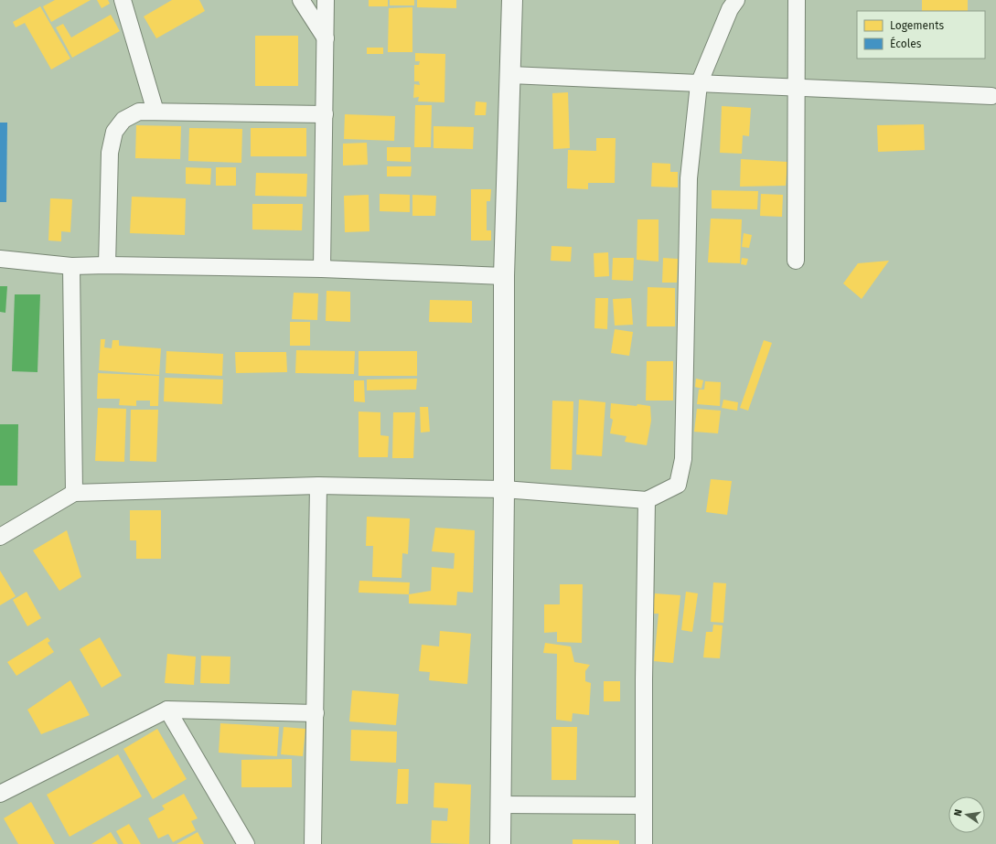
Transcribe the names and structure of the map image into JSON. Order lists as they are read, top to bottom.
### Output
{
  "legend": ["Logements", "Écoles"],
  "north": "left"
}
